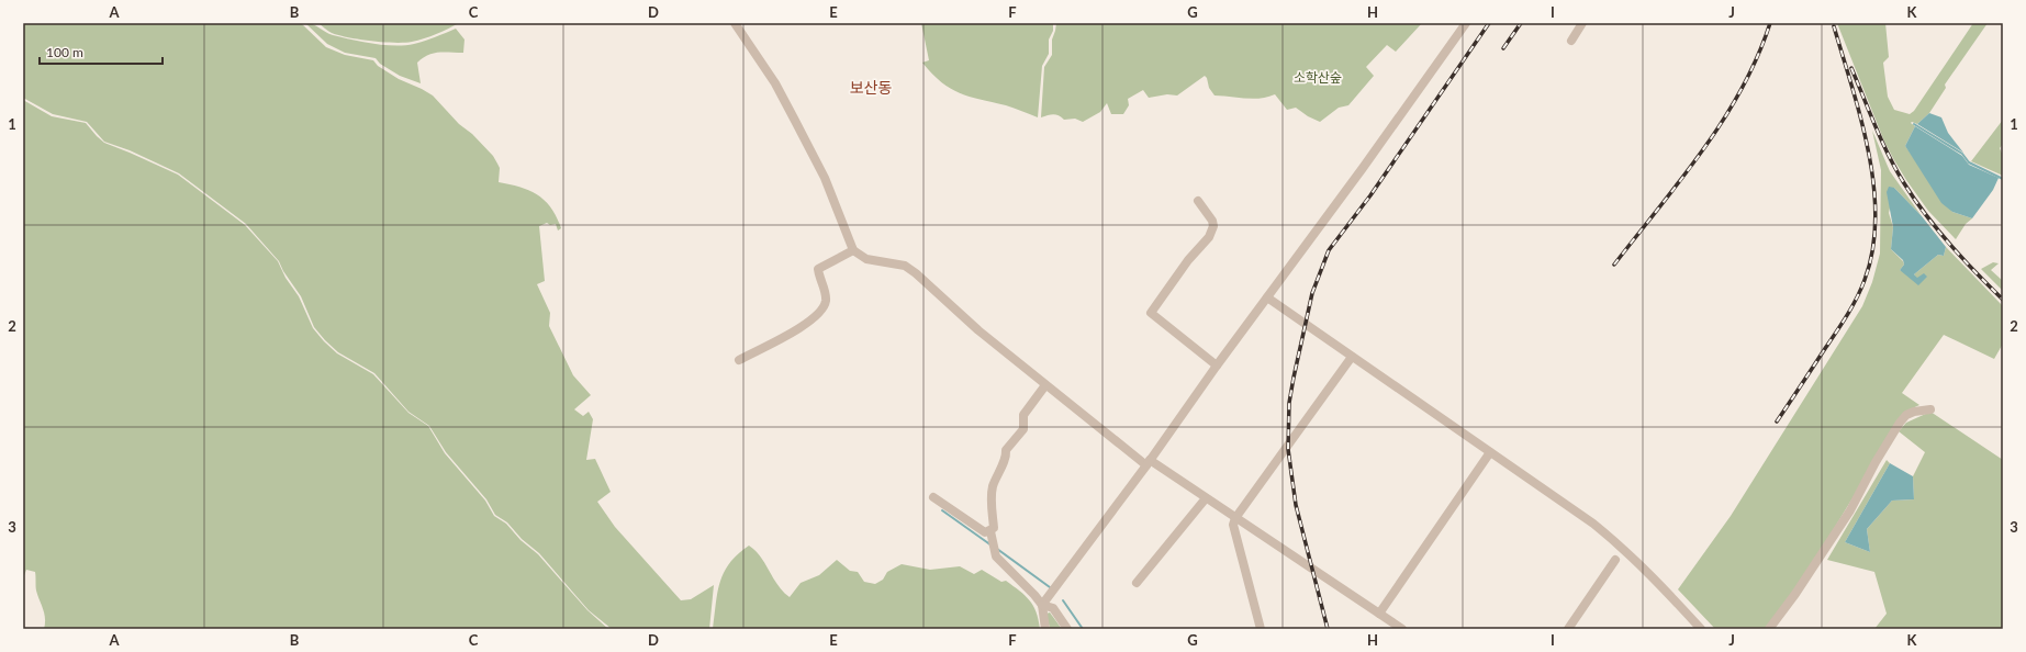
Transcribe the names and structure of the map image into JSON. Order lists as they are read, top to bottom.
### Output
{
  "districts": ["보산동"],
  "parks": ["소학산숲"],
  "scale_bar": "100 m",
  "grid": {
    "columns": [
      "A",
      "B",
      "C",
      "D",
      "E",
      "F",
      "G",
      "H",
      "I",
      "J",
      "K"
    ],
    "rows": ["1", "2", "3"]
  }
}
